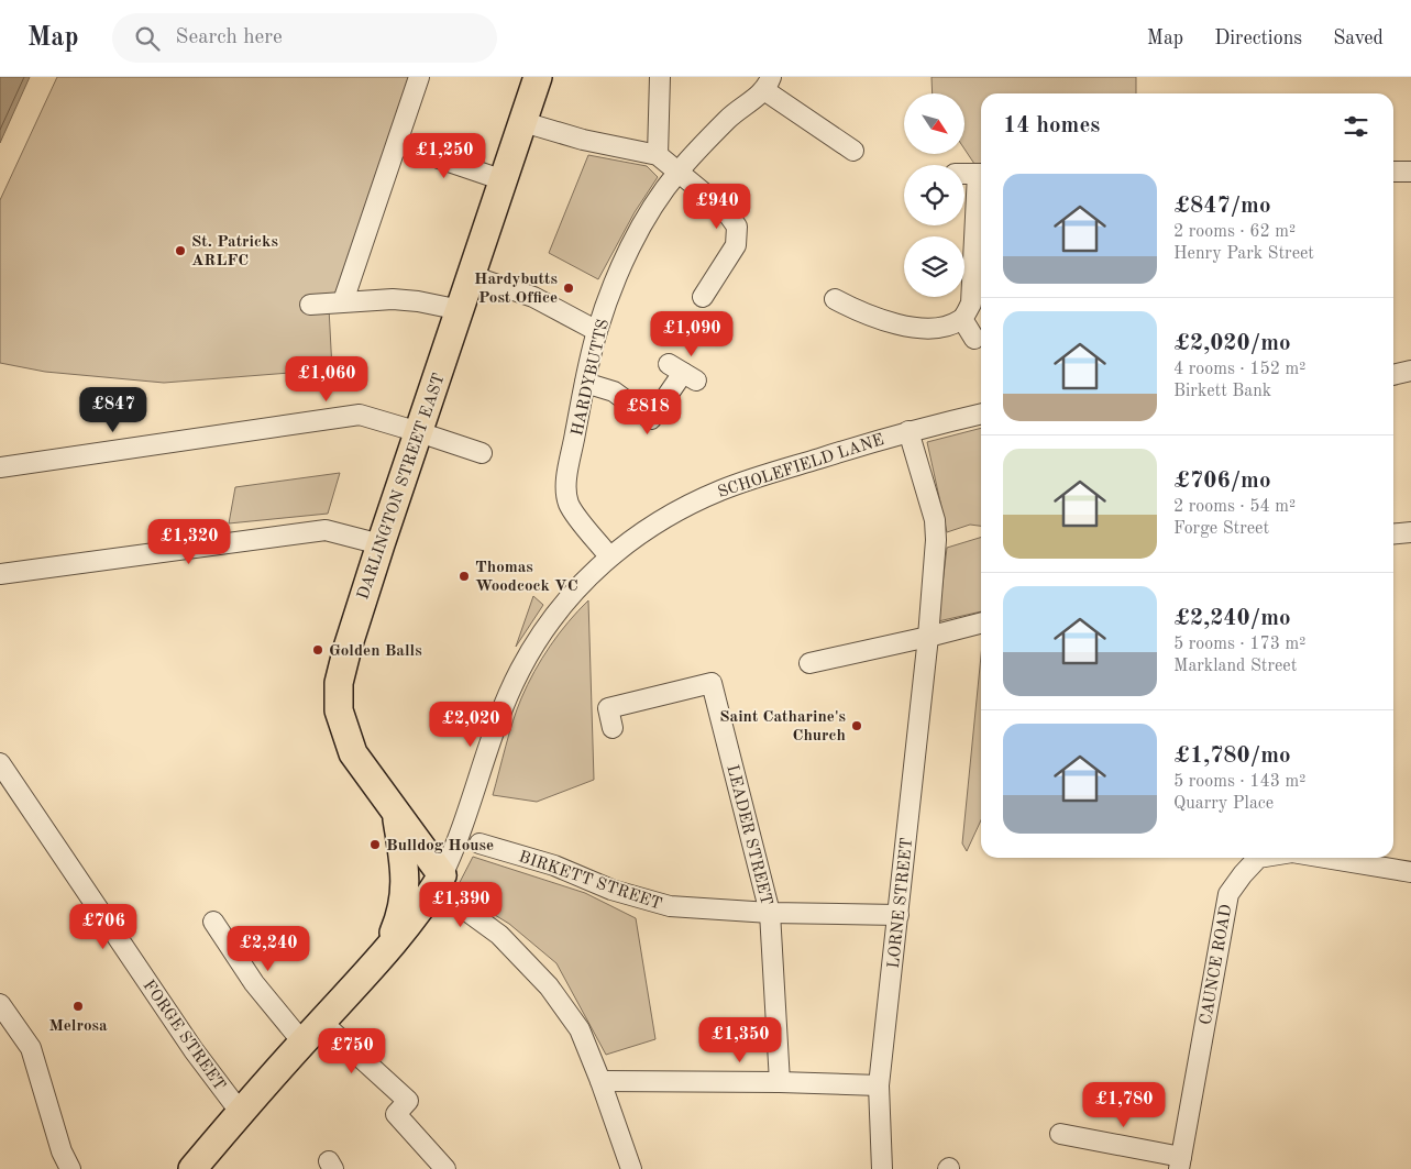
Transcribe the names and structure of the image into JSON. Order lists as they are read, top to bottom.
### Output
{
  "streets": {
    "highway": ["DARLINGTON STREET EAST"],
    "street": [
      "HARDYBUTTS",
      "SCHOLEFIELD LANE",
      "LEADER STREET",
      "BIRKETT STREET",
      "LORNE STREET",
      "CAUNCE ROAD",
      "FORGE STREET"
    ]
  },
  "crossings": [
    ["HARDYBUTTS", "SCHOLEFIELD LANE"],
    ["SCHOLEFIELD LANE", "DARLINGTON STREET EAST"],
    ["SCHOLEFIELD LANE", "LORNE STREET"],
    ["LEADER STREET", "BIRKETT STREET"],
    ["BIRKETT STREET", "LORNE STREET"]
  ],
  "places": [
    "St. Patricks ARLFC",
    "Hardybutts Post Office",
    "Thomas Woodcock VC",
    "Golden Balls",
    "Saint Catharine's Church",
    "Bulldog House",
    "Melrosa"
  ],
  "north": "bottom right",
  "page": {
    "header": "Map",
    "search": "Search here",
    "nav": ["Map", "Directions", "Saved"],
    "heading": "14 homes",
    "price": [
      "£1,250",
      "£940",
      "£1,090",
      "£1,060",
      "£847",
      "£818",
      "£1,320",
      "£2,020",
      "£1,390",
      "£706",
      "£2,240",
      "£1,350",
      "£750",
      "£1,780"
    ],
    "list": [
      {
        "name": "£847/mo",
        "note": "2 rooms · 62 m² · Henry Park Street"
      },
      {
        "name": "£2,020/mo",
        "note": "4 rooms · 152 m² · Birkett Bank"
      },
      {
        "name": "£706/mo",
        "note": "2 rooms · 54 m² · Forge Street"
      },
      {
        "name": "£2,240/mo",
        "note": "5 rooms · 173 m² · Markland Street"
      },
      {
        "name": "£1,780/mo",
        "note": "5 rooms · 143 m² · Quarry Place"
      }
    ]
  }
}
